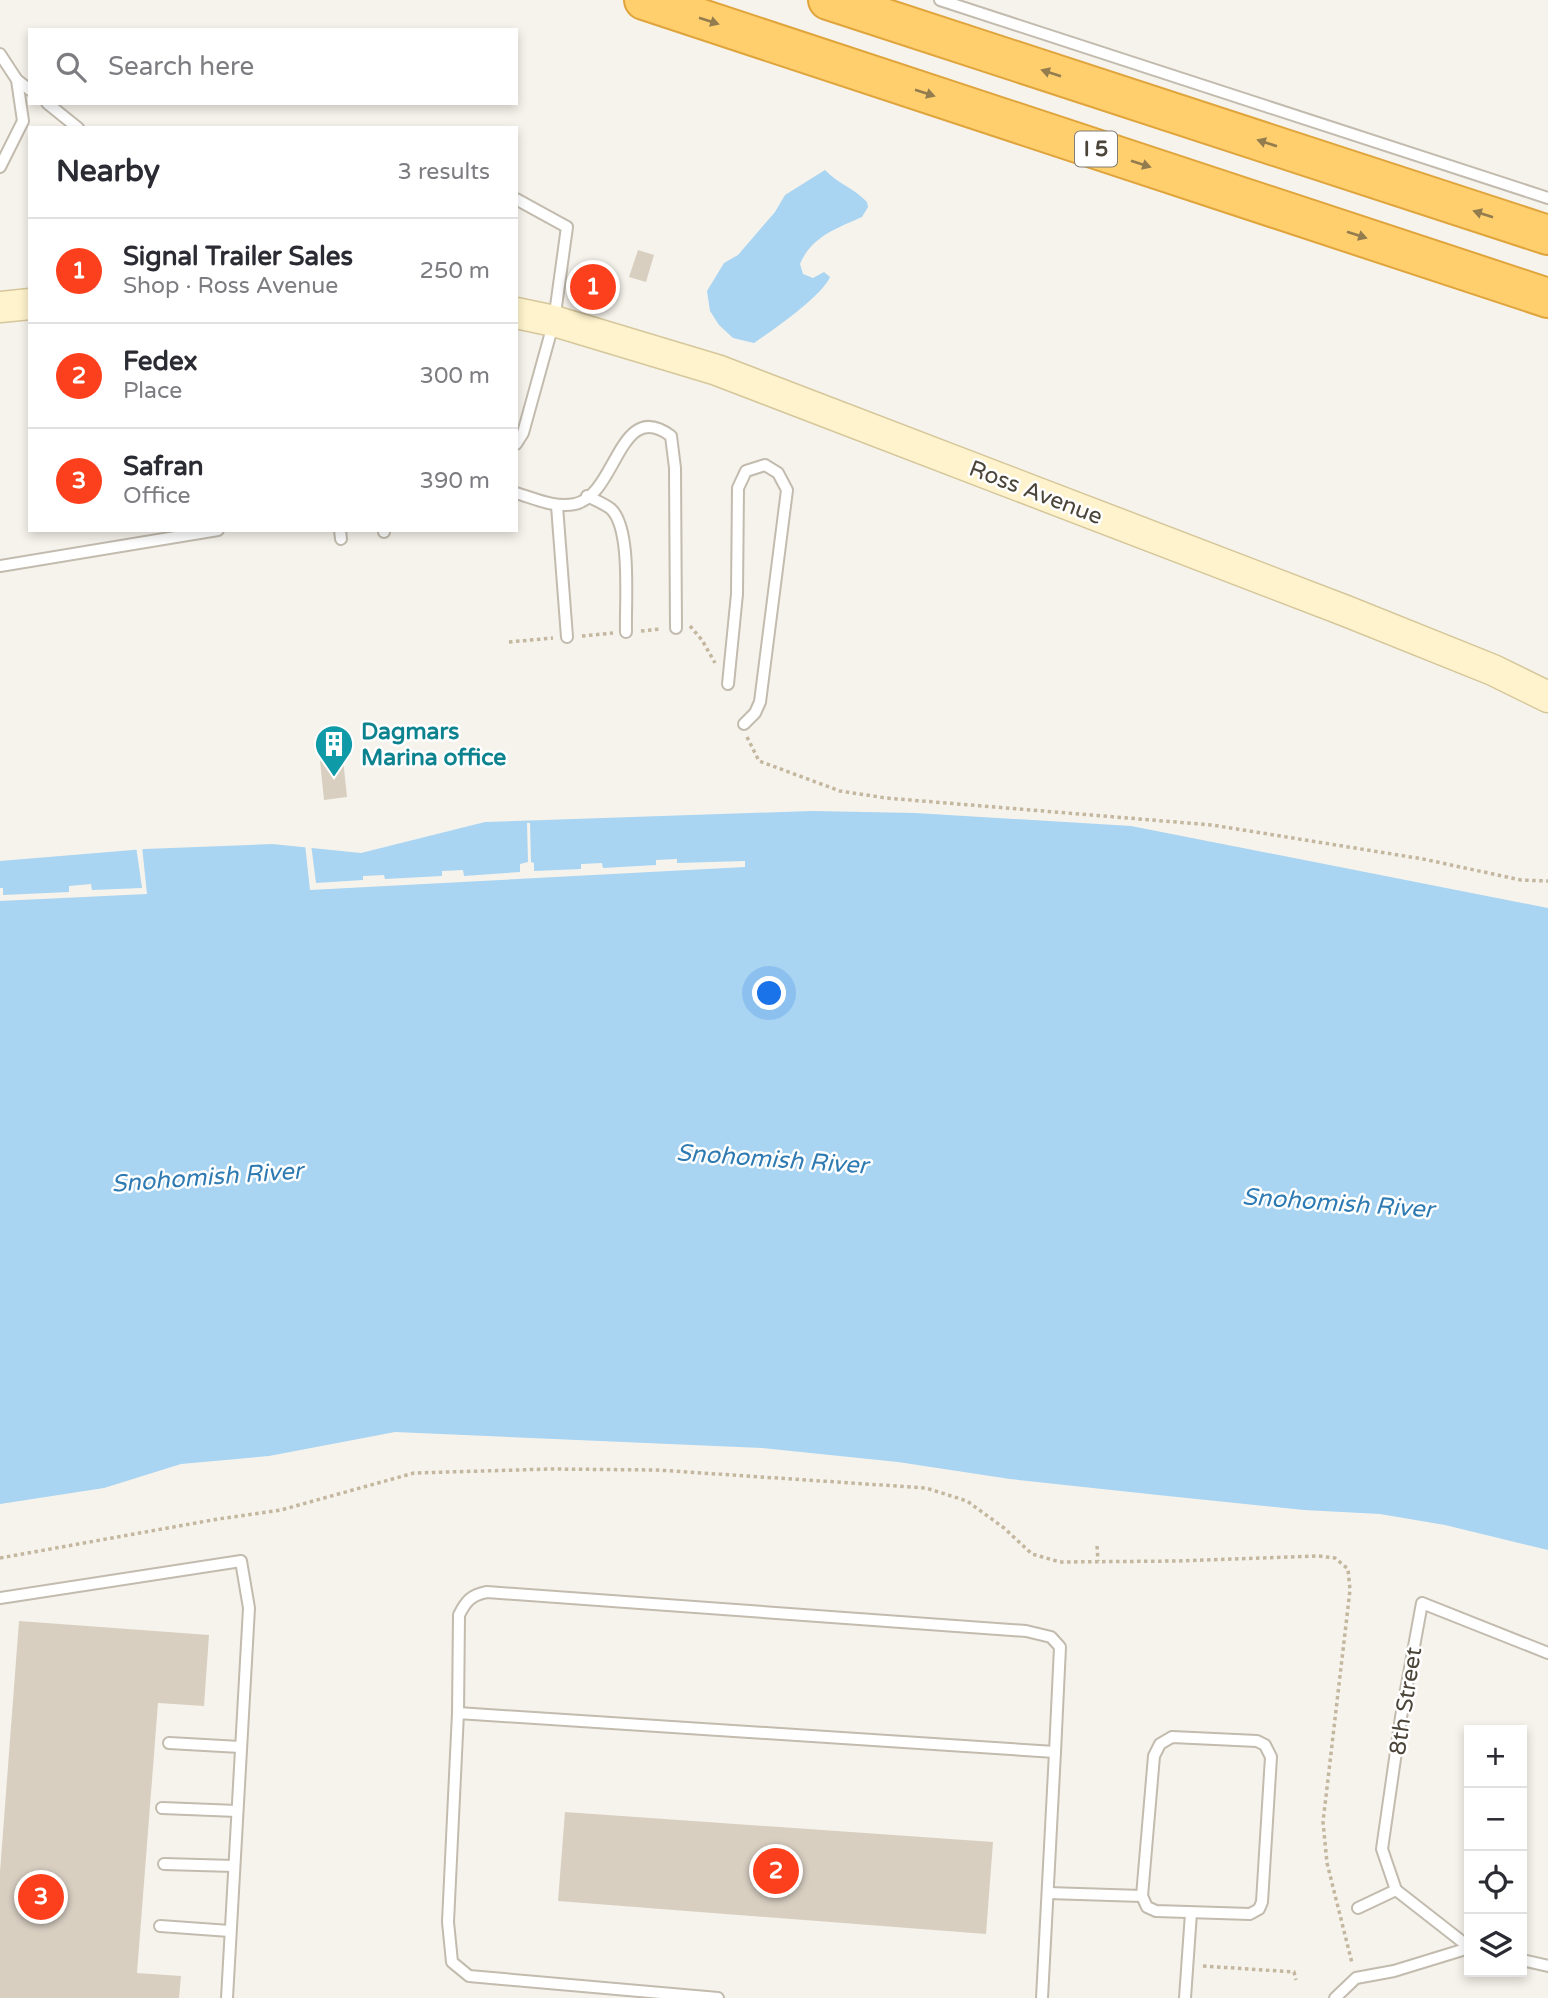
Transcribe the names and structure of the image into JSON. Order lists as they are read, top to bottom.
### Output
{
  "streets": {
    "highway": ["I 5"],
    "street": ["Ross Avenue"],
    "lane": ["8th Street"]
  },
  "water": ["Snohomish River"],
  "places": {
    "building": ["Dagmars Marina office"]
  },
  "page": {
    "search": "Search here",
    "heading": ["Nearby", "3 results"],
    "list": [
      {
        "mark": "1",
        "name": "Signal Trailer Sales",
        "note": "Shop · Ross Avenue",
        "value": "250 m"
      },
      {
        "mark": "2",
        "name": "Fedex",
        "note": "Place",
        "value": "300 m"
      },
      {
        "mark": "3",
        "name": "Safran",
        "note": "Office",
        "value": "390 m"
      }
    ],
    "pins": ["1", "2", "3"],
    "map_buttons": ["+", "−"]
  }
}
